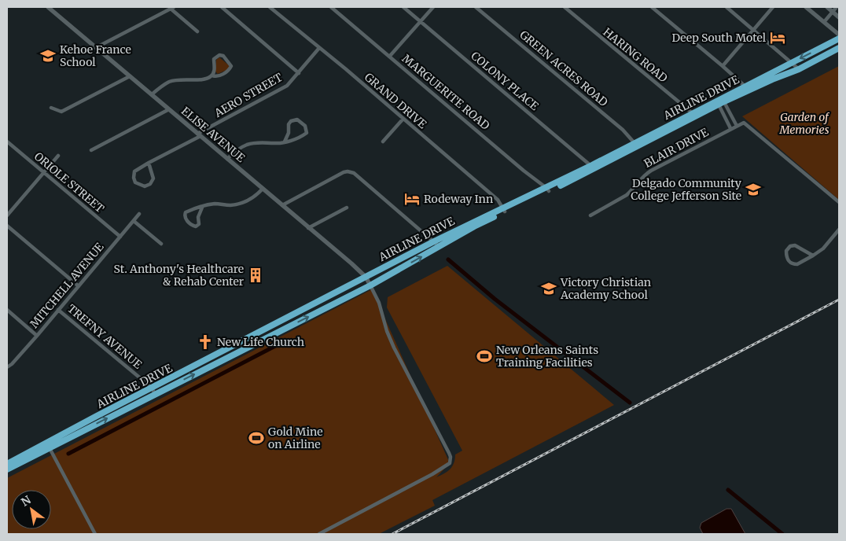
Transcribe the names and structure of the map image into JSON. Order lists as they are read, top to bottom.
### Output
{
  "streets": {
    "highway": ["AIRLINE DRIVE"],
    "street": [
      "HARING ROAD",
      "GREEN ACRES ROAD",
      "COLONY PLACE",
      "MARGUERITE ROAD",
      "AERO STREET",
      "GRAND DRIVE",
      "ELISE AVENUE",
      "BLAIR DRIVE",
      "ORIOLE STREET",
      "MITCHELL AVENUE",
      "TREFNY AVENUE"
    ]
  },
  "crossings": [
    ["HARING ROAD", "AIRLINE DRIVE"],
    ["GREEN ACRES ROAD", "AIRLINE DRIVE"],
    ["COLONY PLACE", "AIRLINE DRIVE"],
    ["MARGUERITE ROAD", "AIRLINE DRIVE"],
    ["AERO STREET", "GRAND DRIVE"],
    ["AERO STREET", "ELISE AVENUE"],
    ["AIRLINE DRIVE", "GRAND DRIVE"],
    ["AIRLINE DRIVE", "ELISE AVENUE"],
    ["AIRLINE DRIVE", "TREFNY AVENUE"],
    ["ORIOLE STREET", "MITCHELL AVENUE"],
    ["MITCHELL AVENUE", "TREFNY AVENUE"]
  ],
  "parks": ["Garden of Memories"],
  "places": {
    "hotel": ["Deep South Motel", "Rodeway Inn"],
    "school or university": ["Kehoe France School", "Delgado Community College Jefferson Site", "Victory Christian Academy School"],
    "building": ["St. Anthony's Healthcare & Rehab Center"],
    "church": ["New Life Church"],
    "sports": ["New Orleans Saints Training Facilities", "Gold Mine on Airline"]
  },
  "north": "top left"
}
